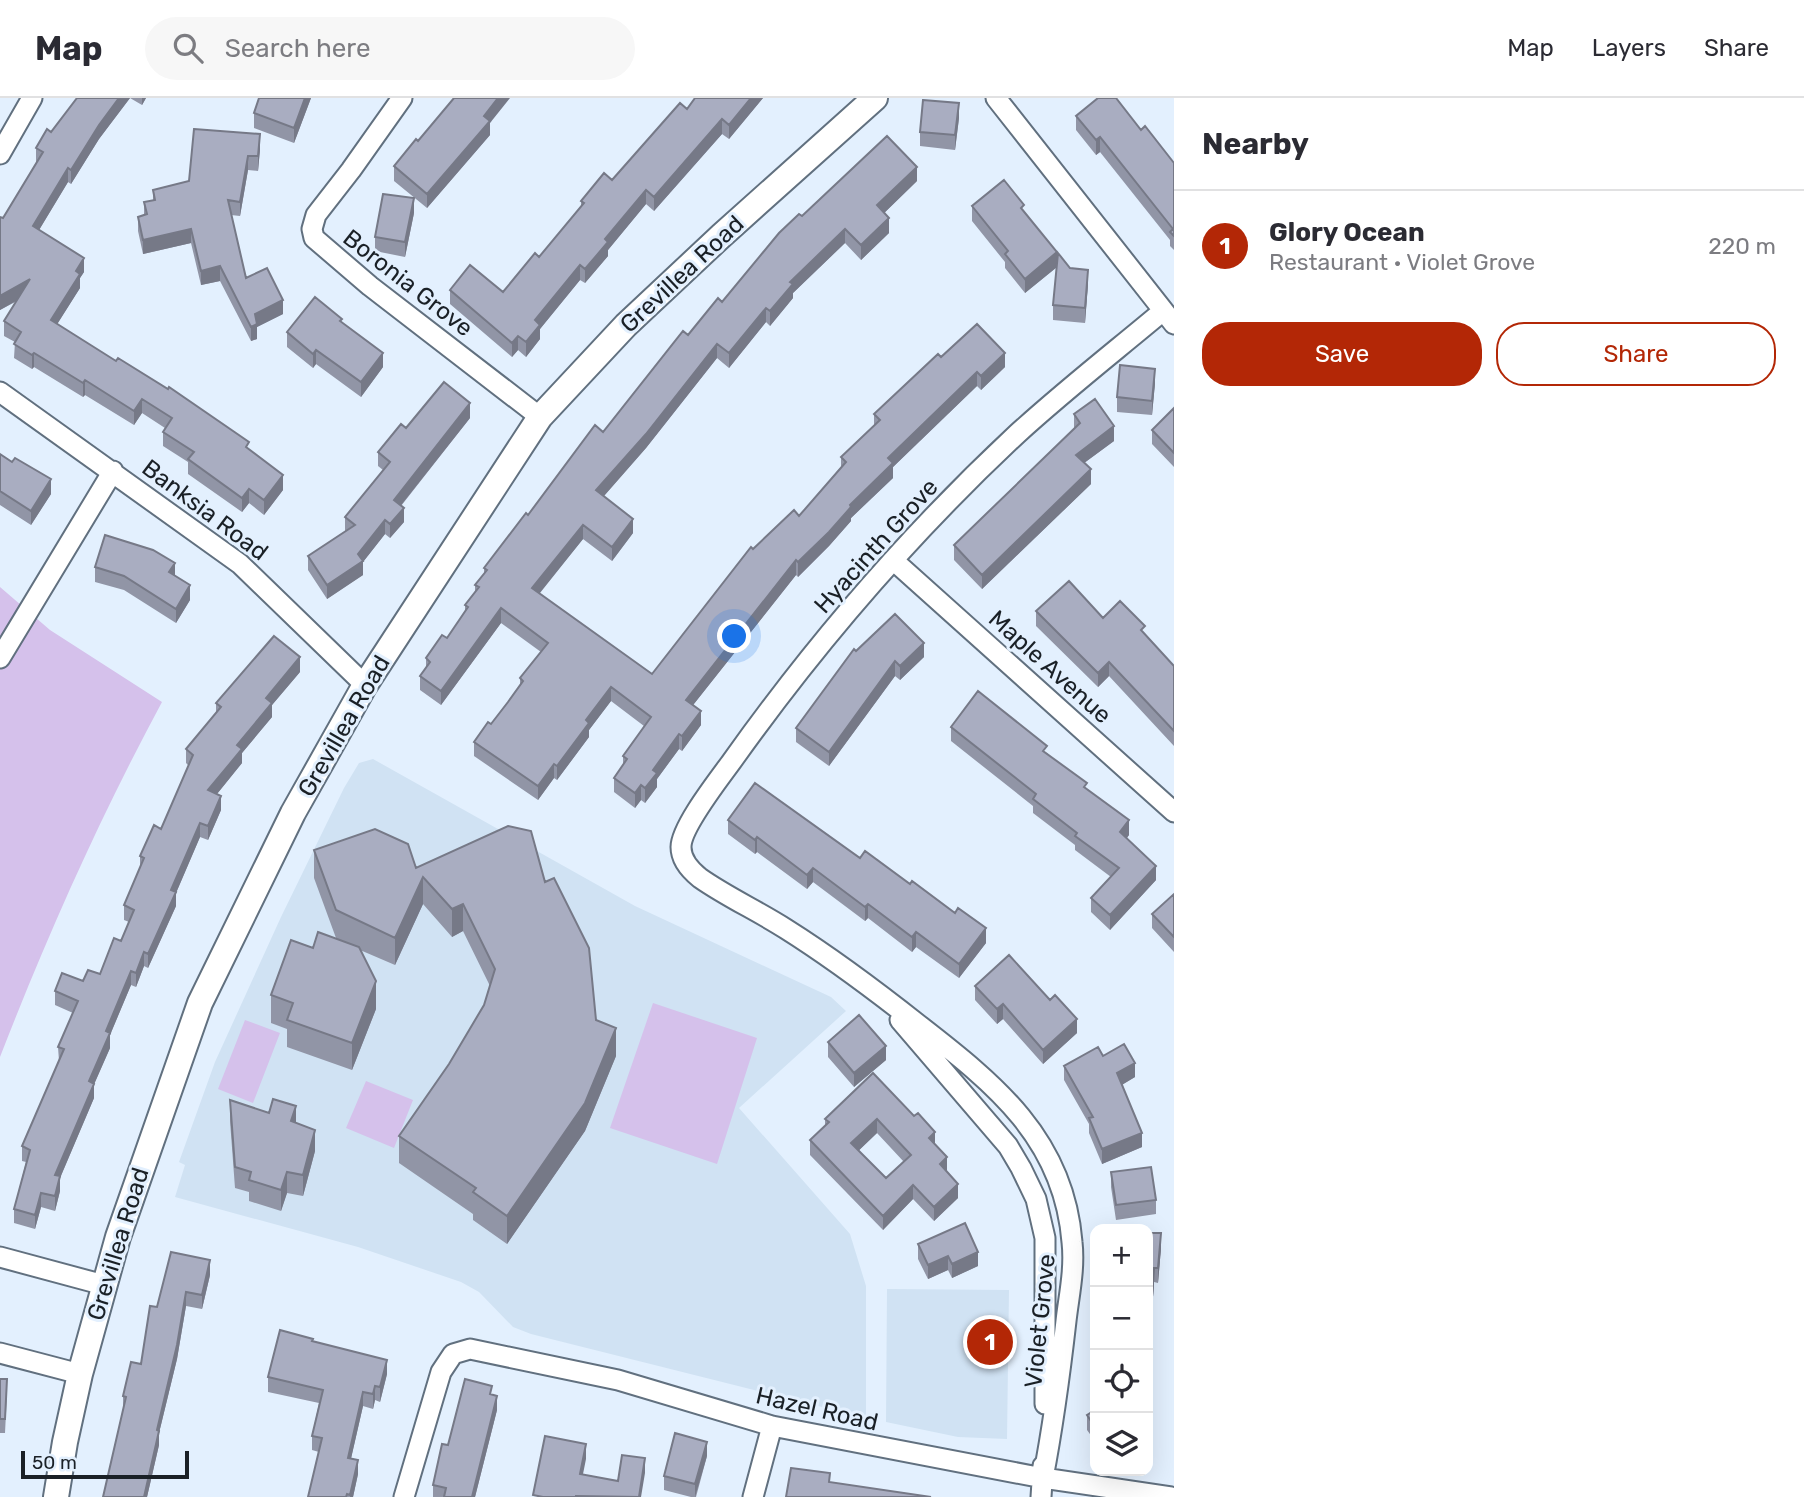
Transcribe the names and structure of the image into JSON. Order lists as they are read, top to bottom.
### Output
{
  "streets": {
    "street": [
      "Grevillea Road",
      "Boronia Grove",
      "Banksia Road",
      "Hyacinth Grove",
      "Maple Avenue",
      "Violet Grove",
      "Hazel Road"
    ]
  },
  "crossings": [
    ["Grevillea Road", "Boronia Grove"],
    ["Grevillea Road", "Banksia Road"],
    ["Hyacinth Grove", "Maple Avenue"],
    ["Hyacinth Grove", "Violet Grove"],
    ["Violet Grove", "Hazel Road"]
  ],
  "scale_bar": "50 m",
  "page": {
    "header": "Map",
    "search": "Search here",
    "nav": ["Map", "Layers", "Share"],
    "heading": "Nearby",
    "list": [
      {
        "mark": "1",
        "name": "Glory Ocean",
        "note": "Restaurant · Violet Grove",
        "value": "220 m"
      }
    ],
    "buttons": ["Save", "Share"],
    "map_buttons": ["+", "−"],
    "pins": "1",
    "scale": "50 m"
  }
}
